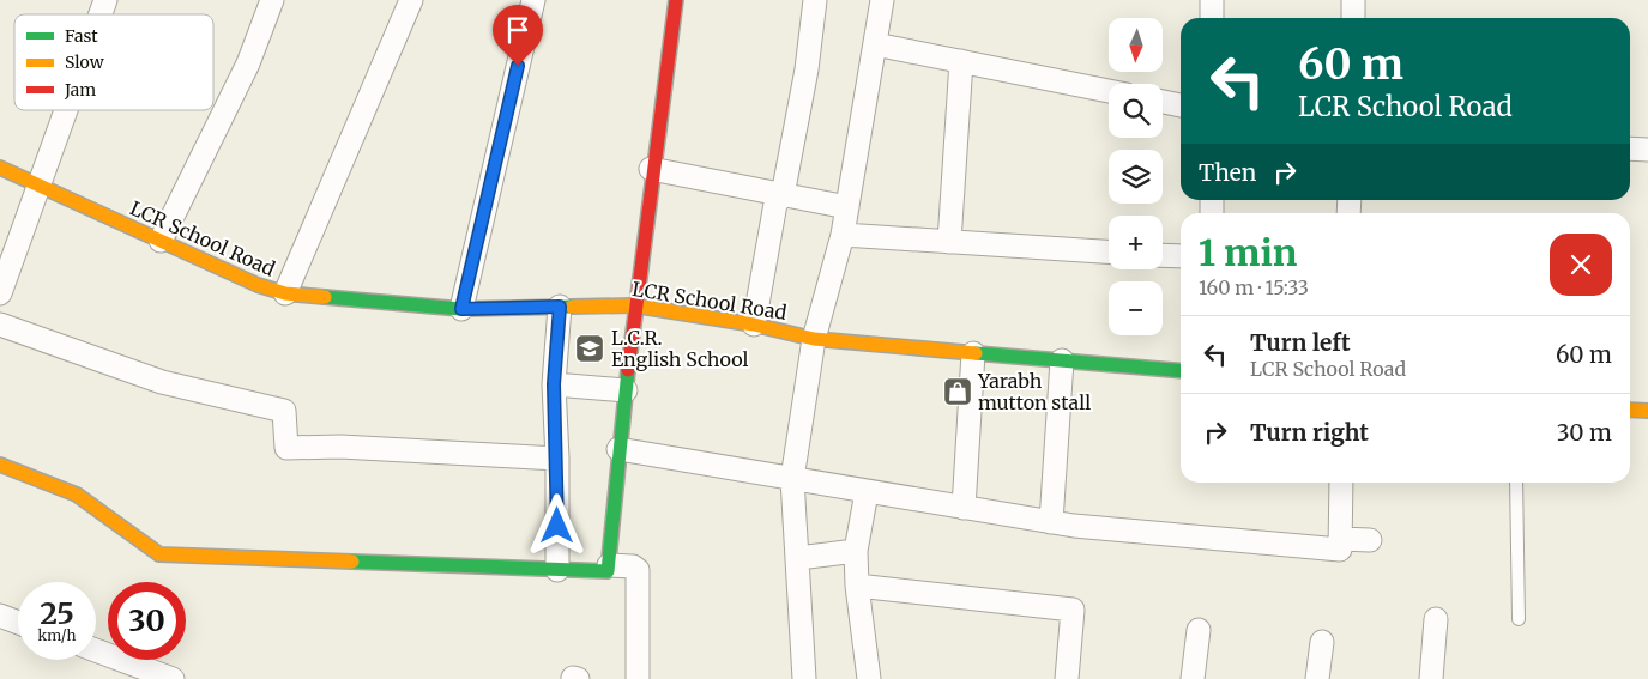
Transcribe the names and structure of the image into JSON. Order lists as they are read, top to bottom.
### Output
{
  "streets": {
    "street": ["LCR School Road"]
  },
  "places": {
    "school or university": ["L.C.R. English School"],
    "shop": ["Yarabh mutton stall"]
  },
  "legend": ["Fast", "Slow", "Jam"],
  "north": "bottom",
  "page": {
    "map_buttons": ["+", "−"],
    "turn": ["60 m", "LCR School Road"],
    "then": "Then",
    "heading": ["1 min", "160 m · 15:33"],
    "list": [
      {
        "name": "Turn left",
        "note": "LCR School Road",
        "value": "60 m"
      },
      {
        "name": "Turn right",
        "value": "30 m"
      }
    ],
    "speed": "25 km/h",
    "limit": "30"
  }
}
